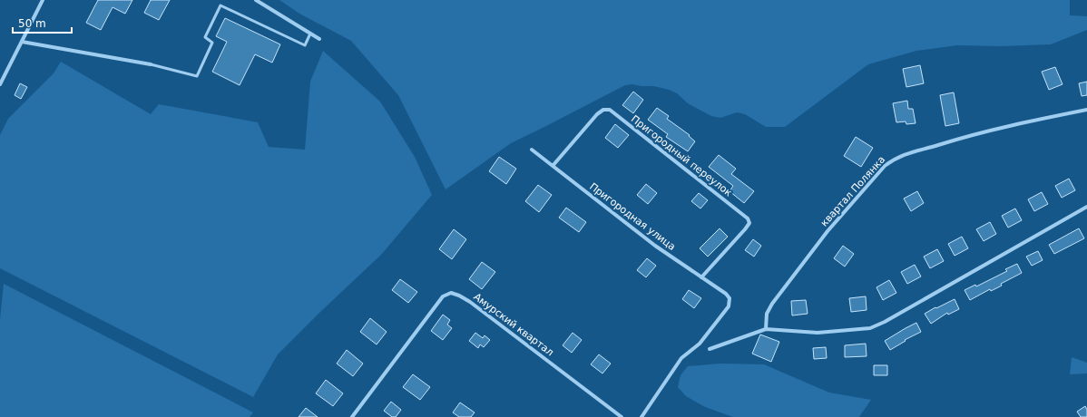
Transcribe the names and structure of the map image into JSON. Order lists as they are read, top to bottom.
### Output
{
  "streets": {
    "street": [
      "Пригородный переулок",
      "квартал Полянка",
      "Пригородная улица",
      "Амурский квартал"
    ]
  },
  "crossings": [
    ["Пригородный переулок", "Пригородная улица"]
  ],
  "scale_bar": "50 m"
}
